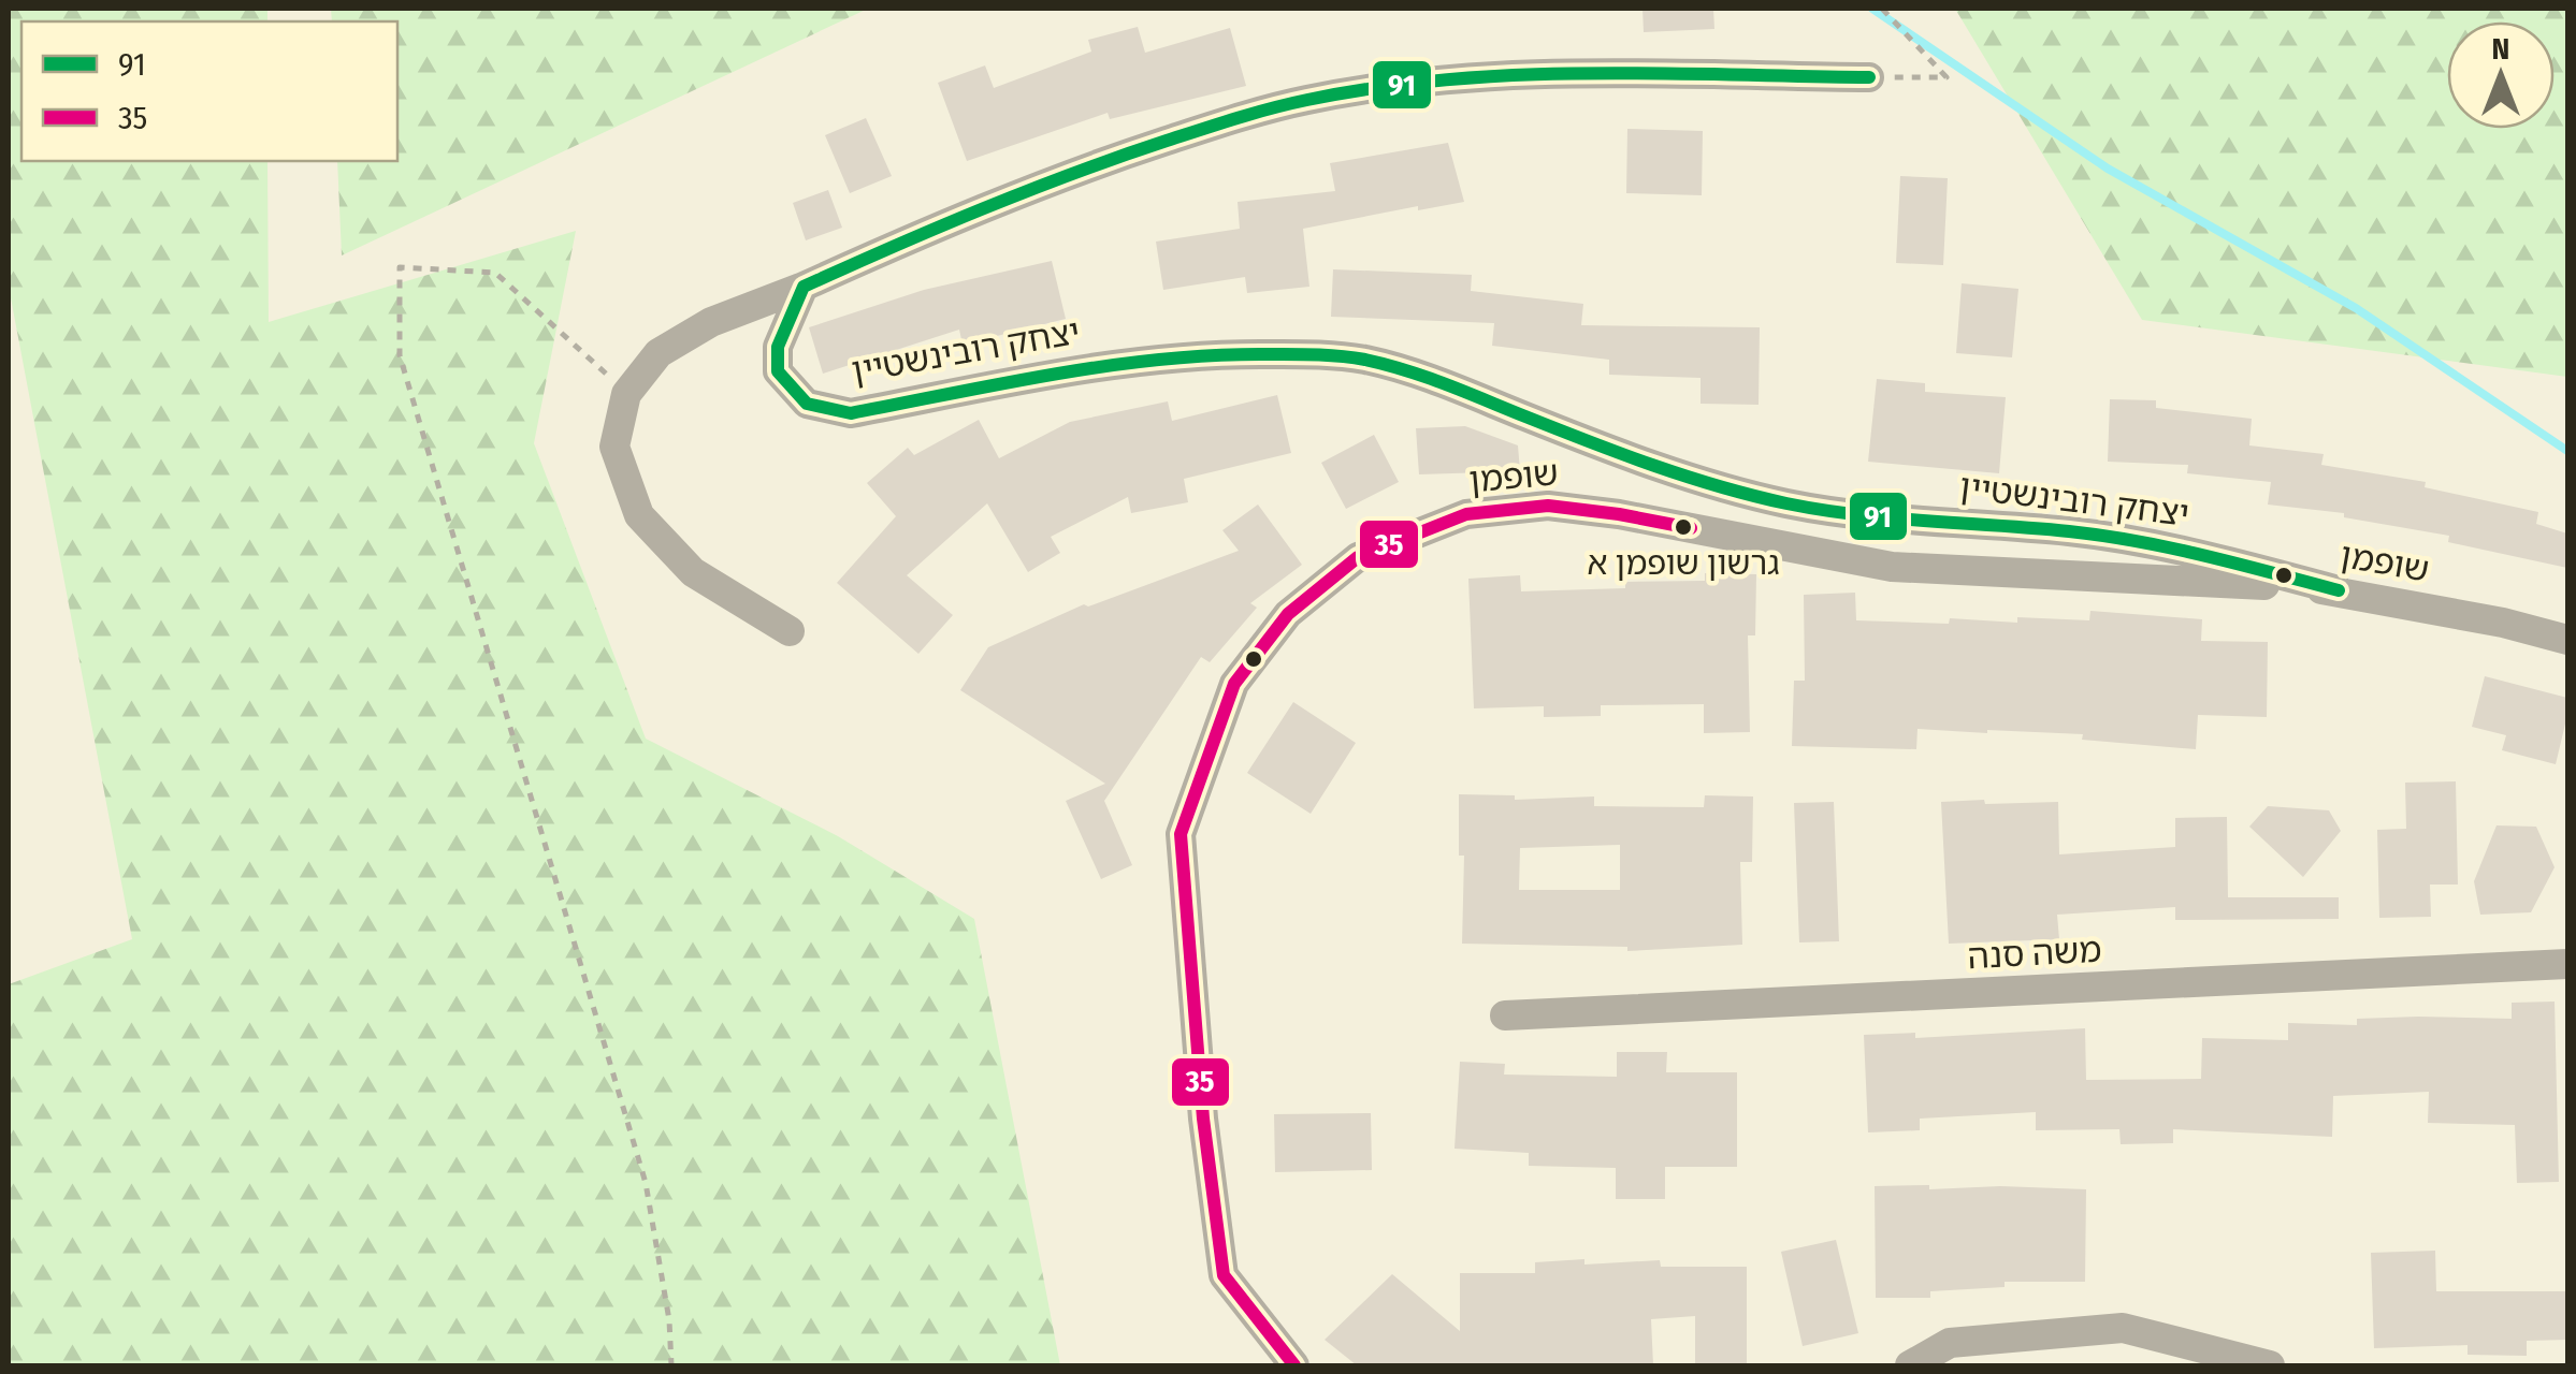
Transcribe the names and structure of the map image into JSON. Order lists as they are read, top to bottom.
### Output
{
  "streets": {
    "street": ["יצחק רובינשטיין", "שופמן", "משה סנה"]
  },
  "crossings": [
    ["יצחק רובינשטיין", "שופמן"]
  ],
  "places": ["גרשון שופמן א"],
  "lines": ["transit line 91", "transit line 35"],
  "legend": ["91", "35"],
  "north": "top"
}
